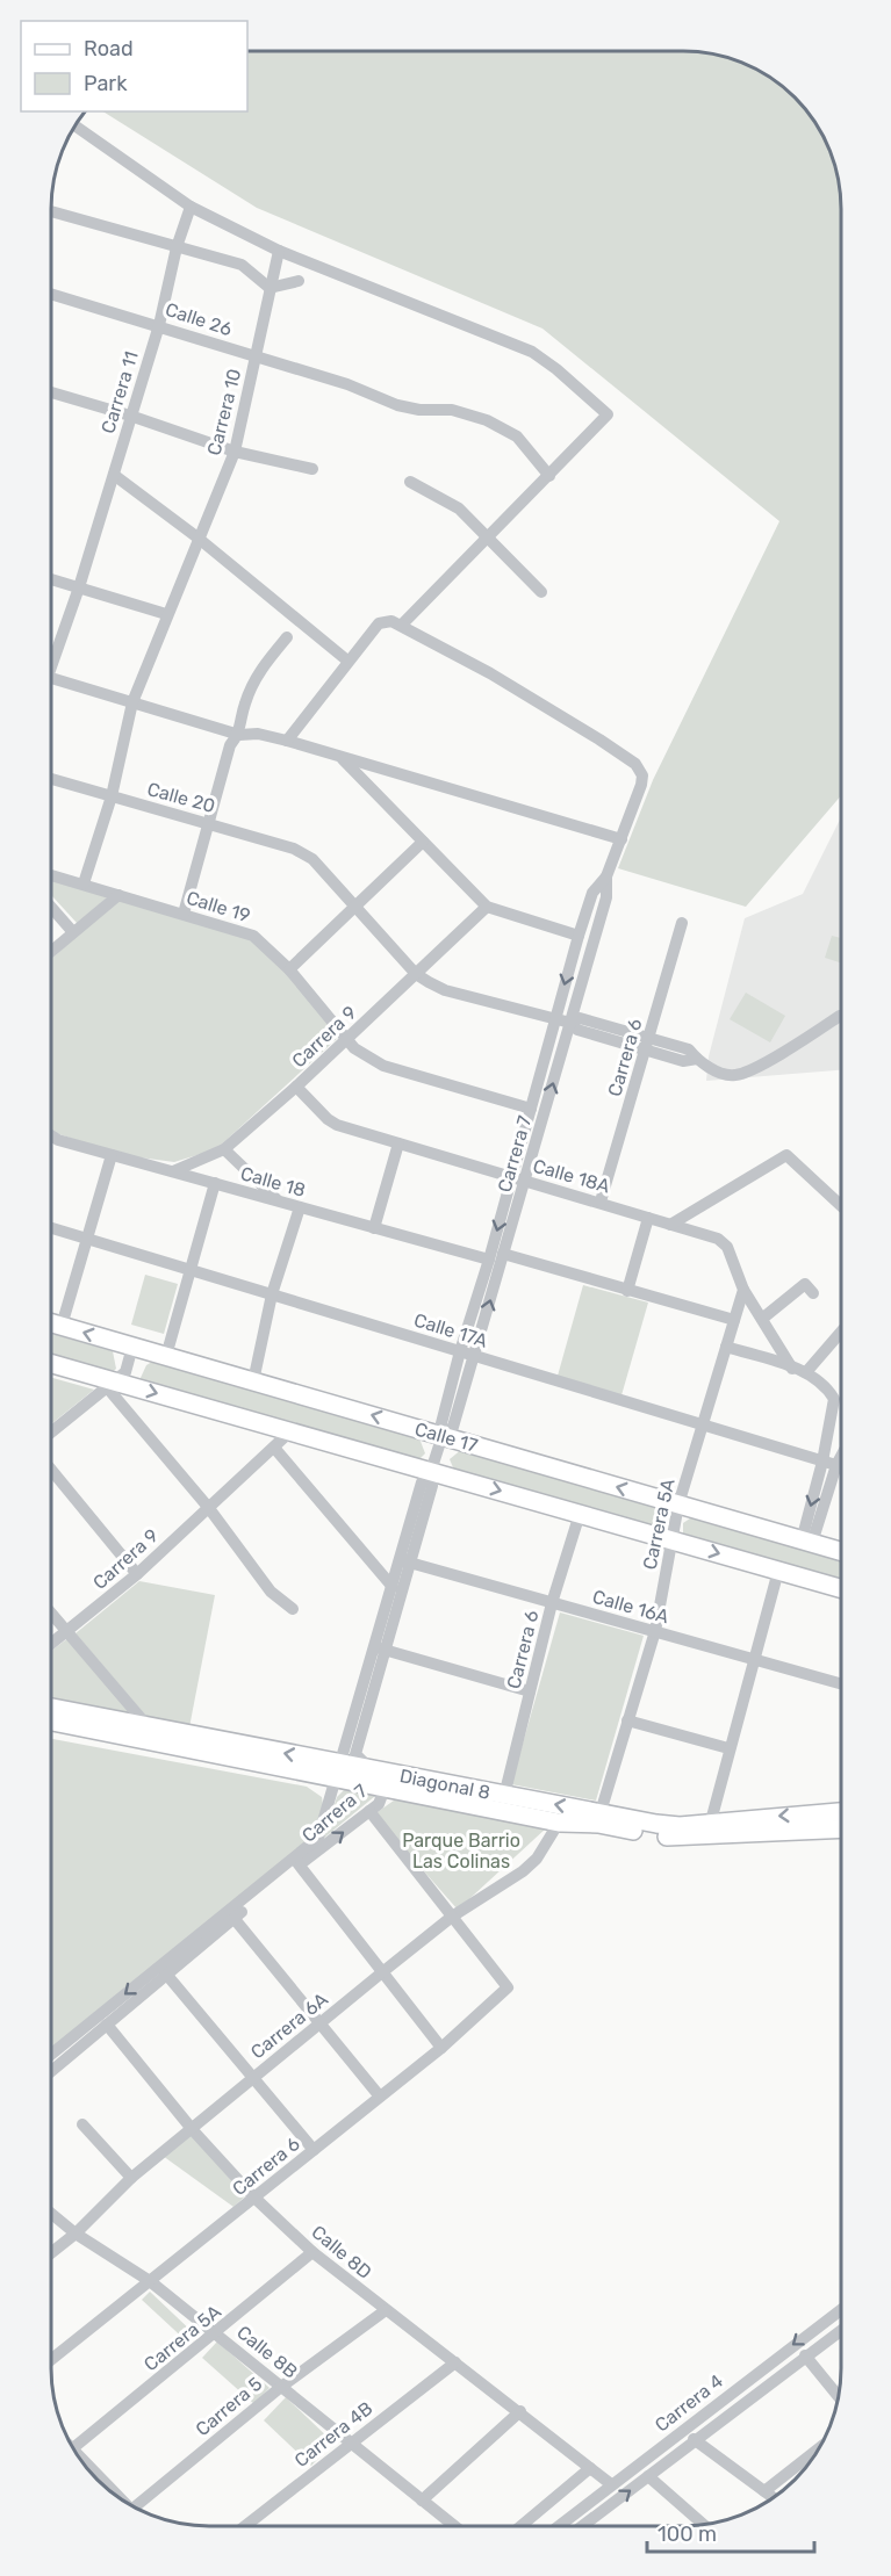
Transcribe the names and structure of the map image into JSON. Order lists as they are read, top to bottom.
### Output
{
  "streets": {
    "street": [
      "Calle 26",
      "Carrera 11",
      "Carrera 10",
      "Calle 20",
      "Calle 19",
      "Carrera 9",
      "Carrera 6",
      "Carrera 7",
      "Calle 18A",
      "Calle 18",
      "Calle 17A",
      "Calle 17",
      "Carrera 5A",
      "Calle 16A",
      "Diagonal 8",
      "Carrera 6A",
      "Calle 8D",
      "Calle 8B",
      "Carrera 4",
      "Carrera 5",
      "Carrera 4B"
    ]
  },
  "crossings": [
    ["Calle 26", "Carrera 11"],
    ["Calle 26", "Carrera 10"],
    ["Carrera 10", "Calle 20"],
    ["Carrera 10", "Calle 19"],
    ["Calle 19", "Carrera 9"],
    ["Calle 19", "Carrera 7"],
    ["Carrera 9", "Calle 18A"],
    ["Carrera 9", "Calle 18"],
    ["Carrera 9", "Calle 17"],
    ["Carrera 6", "Calle 18A"],
    ["Carrera 6", "Calle 17"],
    ["Carrera 6", "Calle 16A"],
    ["Carrera 6", "Diagonal 8"],
    ["Carrera 6", "Carrera 6A"],
    ["Carrera 6", "Calle 8D"],
    ["Carrera 6", "Calle 8B"],
    ["Carrera 7", "Calle 18A"],
    ["Carrera 7", "Calle 18"],
    ["Carrera 7", "Calle 17A"],
    ["Carrera 7", "Calle 17"],
    ["Carrera 7", "Calle 16A"],
    ["Carrera 7", "Diagonal 8"],
    ["Carrera 7", "Calle 8D"],
    ["Calle 18A", "Carrera 5A"],
    ["Calle 17A", "Carrera 5A"],
    ["Calle 17", "Carrera 5A"],
    ["Carrera 5A", "Calle 16A"],
    ["Carrera 5A", "Diagonal 8"],
    ["Carrera 5A", "Calle 8D"],
    ["Carrera 5A", "Calle 8B"],
    ["Diagonal 8", "Carrera 6A"],
    ["Carrera 6A", "Calle 8D"],
    ["Carrera 6A", "Calle 8B"],
    ["Calle 8D", "Carrera 4"],
    ["Calle 8D", "Carrera 5"],
    ["Calle 8D", "Carrera 4B"],
    ["Calle 8B", "Carrera 5"],
    ["Calle 8B", "Carrera 4B"]
  ],
  "parks": ["Parque Barrio Las Colinas"],
  "legend": ["Road", "Park"],
  "scale_bar": "100 m"
}
